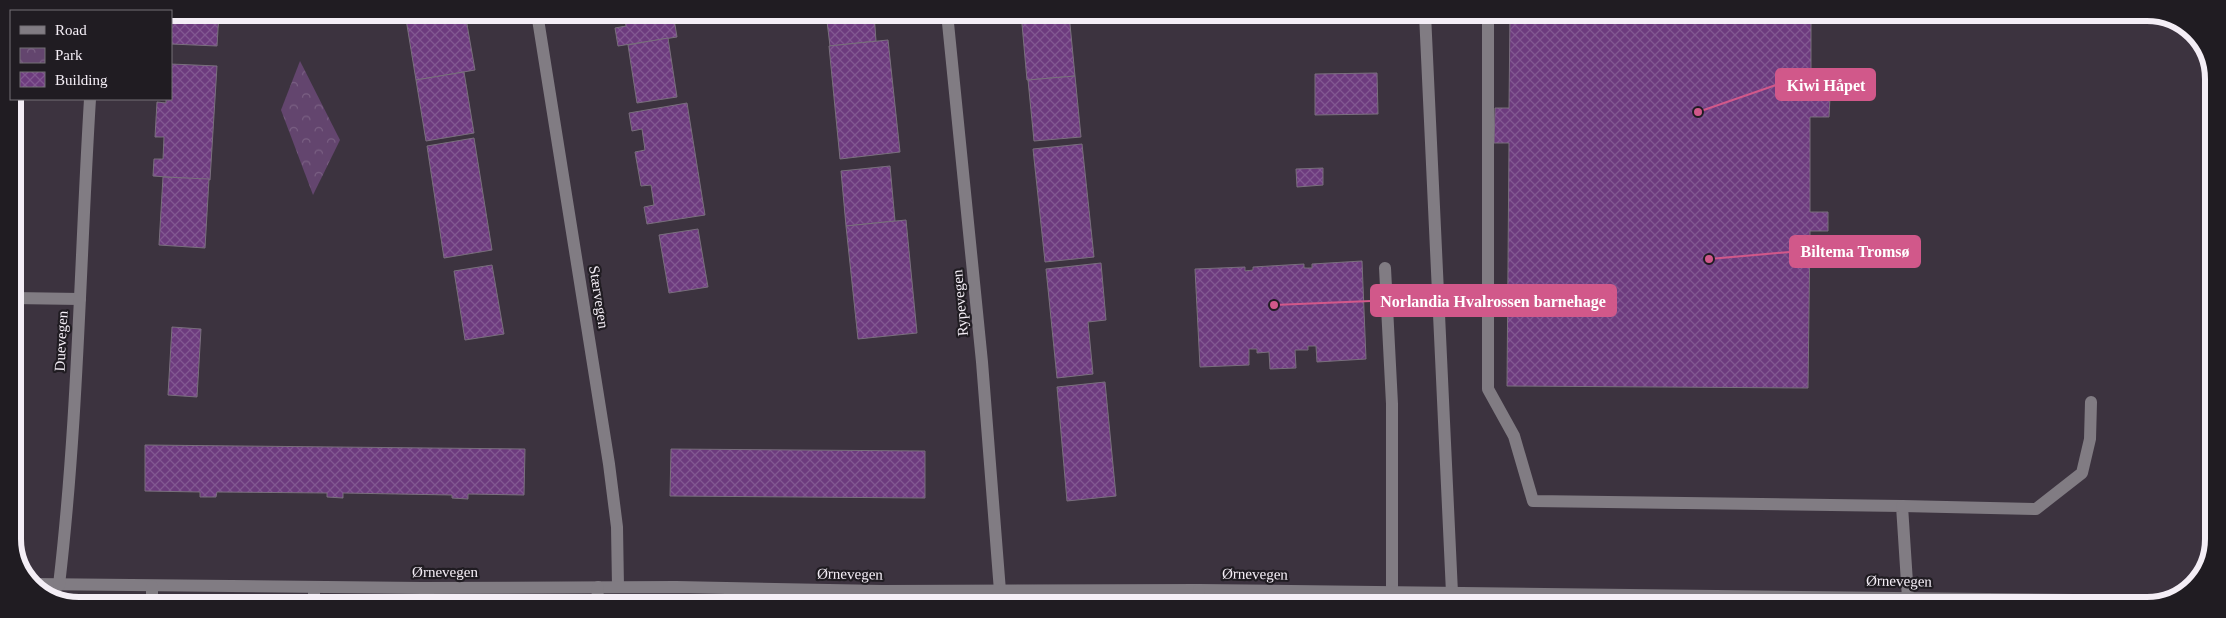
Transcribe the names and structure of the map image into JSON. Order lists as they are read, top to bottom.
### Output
{
  "streets": {
    "street": [
      "Stærvegen",
      "Rypevegen",
      "Duevegen",
      "Ørnevegen"
    ]
  },
  "crossings": [
    ["Stærvegen", "Ørnevegen"],
    ["Rypevegen", "Ørnevegen"],
    ["Duevegen", "Ørnevegen"]
  ],
  "places": ["Kiwi Håpet", "Biltema Tromsø", "Norlandia Hvalrossen barnehage"],
  "legend": ["Road", "Park", "Building"]
}
